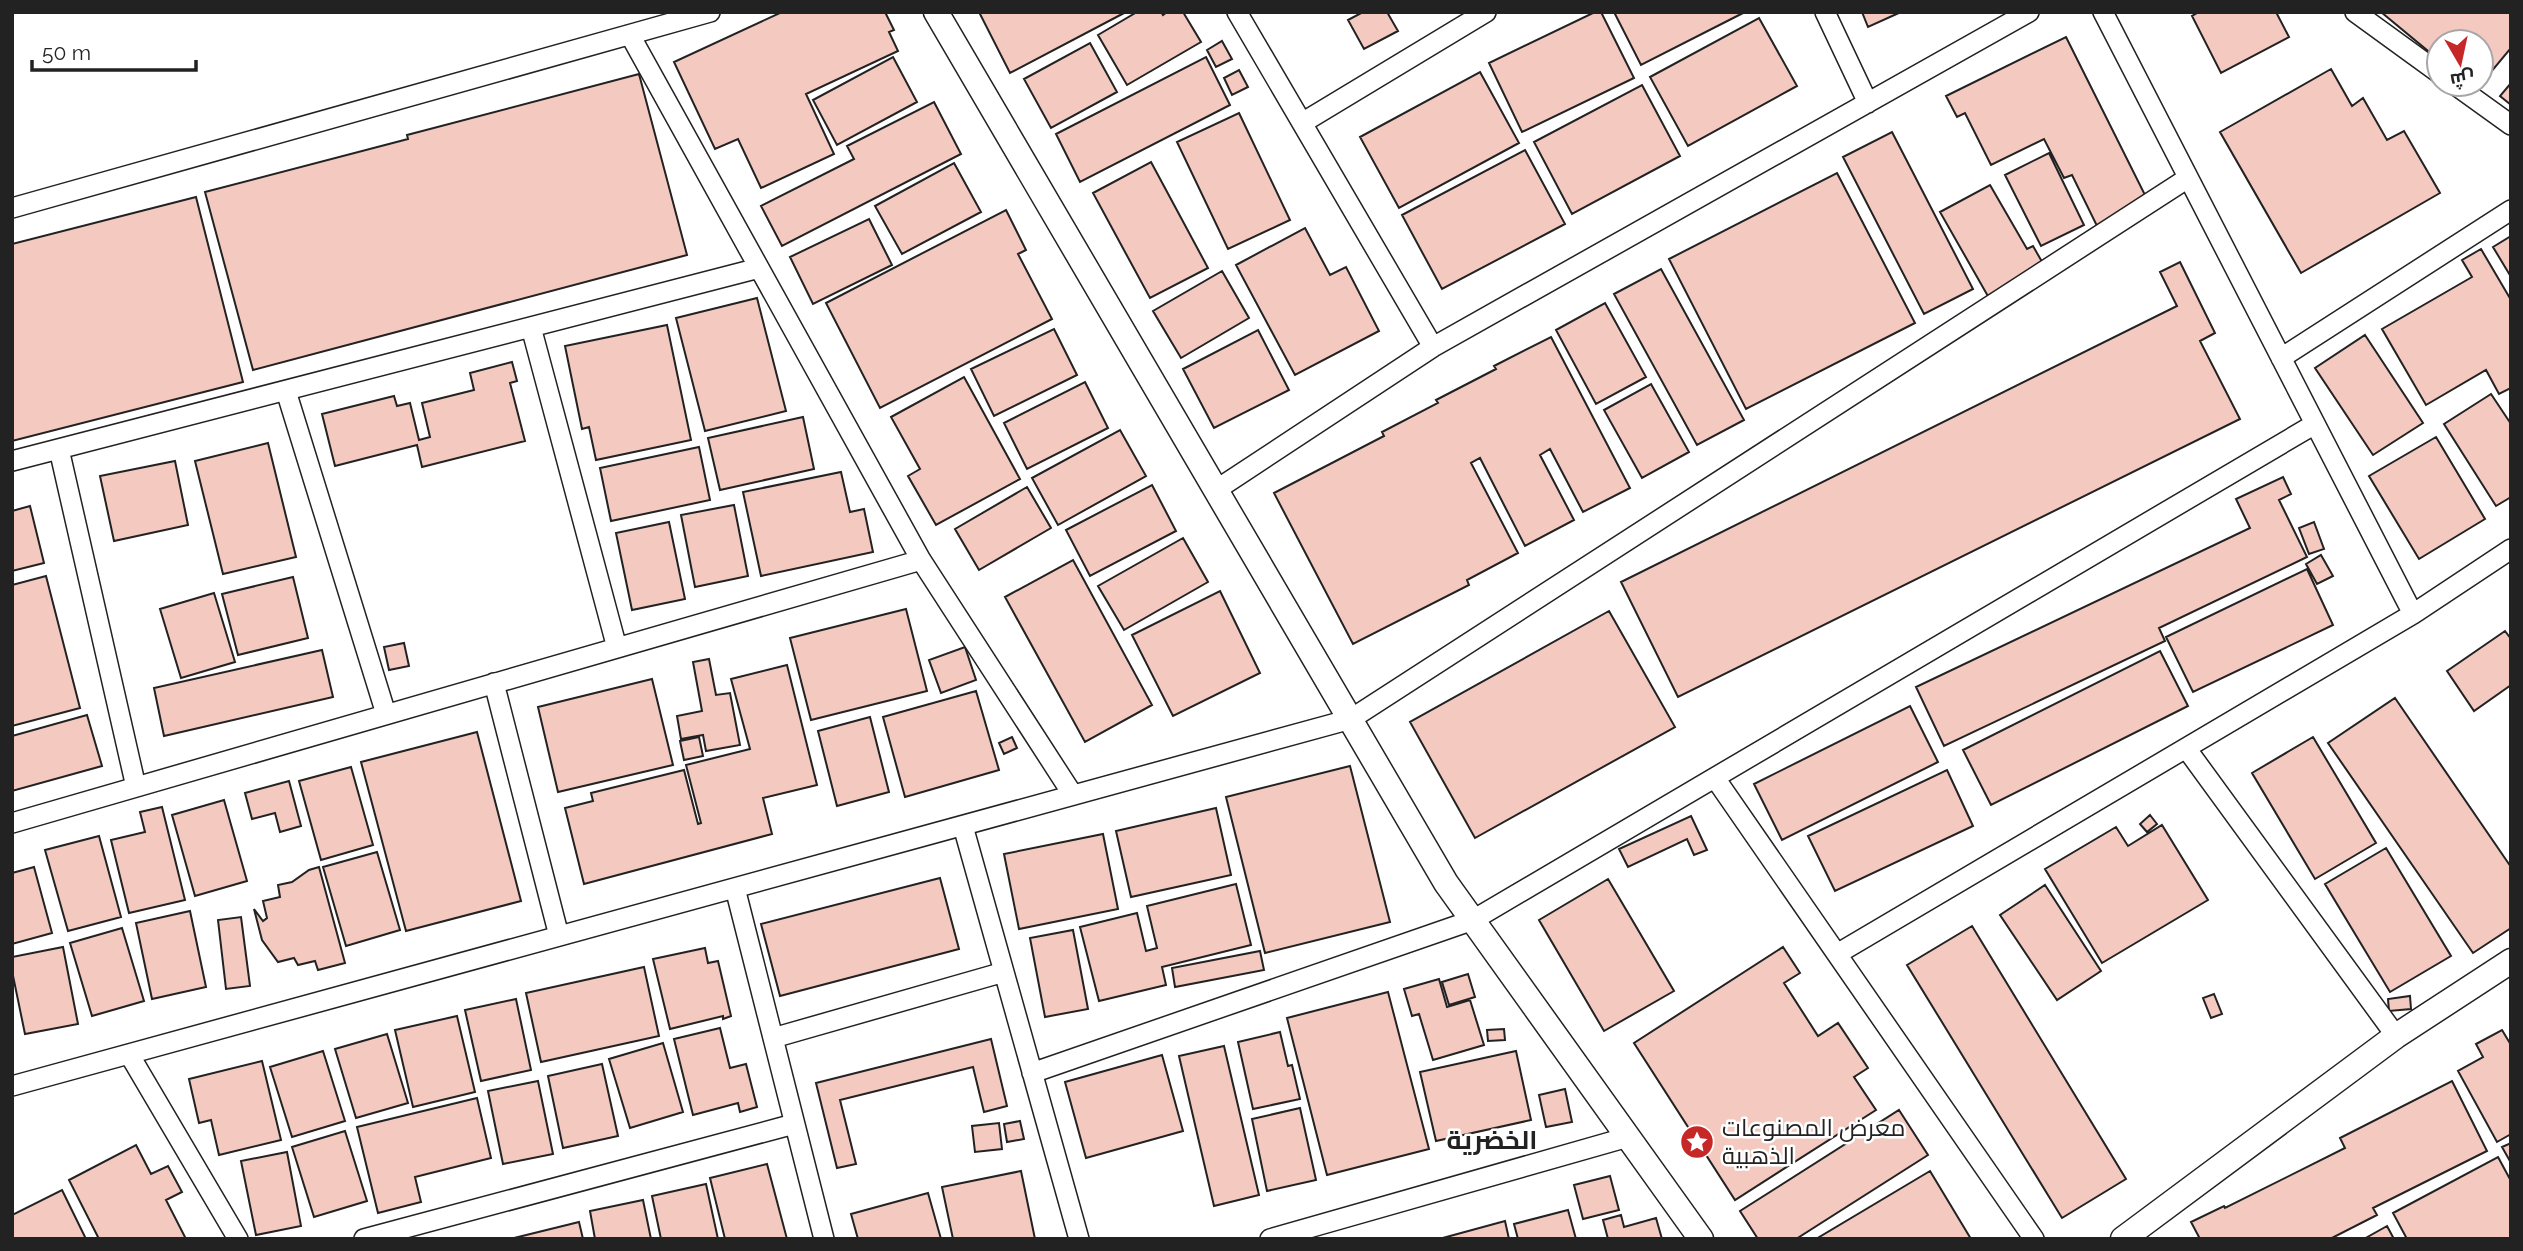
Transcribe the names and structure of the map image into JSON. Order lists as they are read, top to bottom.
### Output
{
  "districts": ["الخضرية"],
  "places": {
    "place": ["معرض المصنوعات الذهبية"]
  },
  "scale_bar": "50 m",
  "north": "bottom"
}
